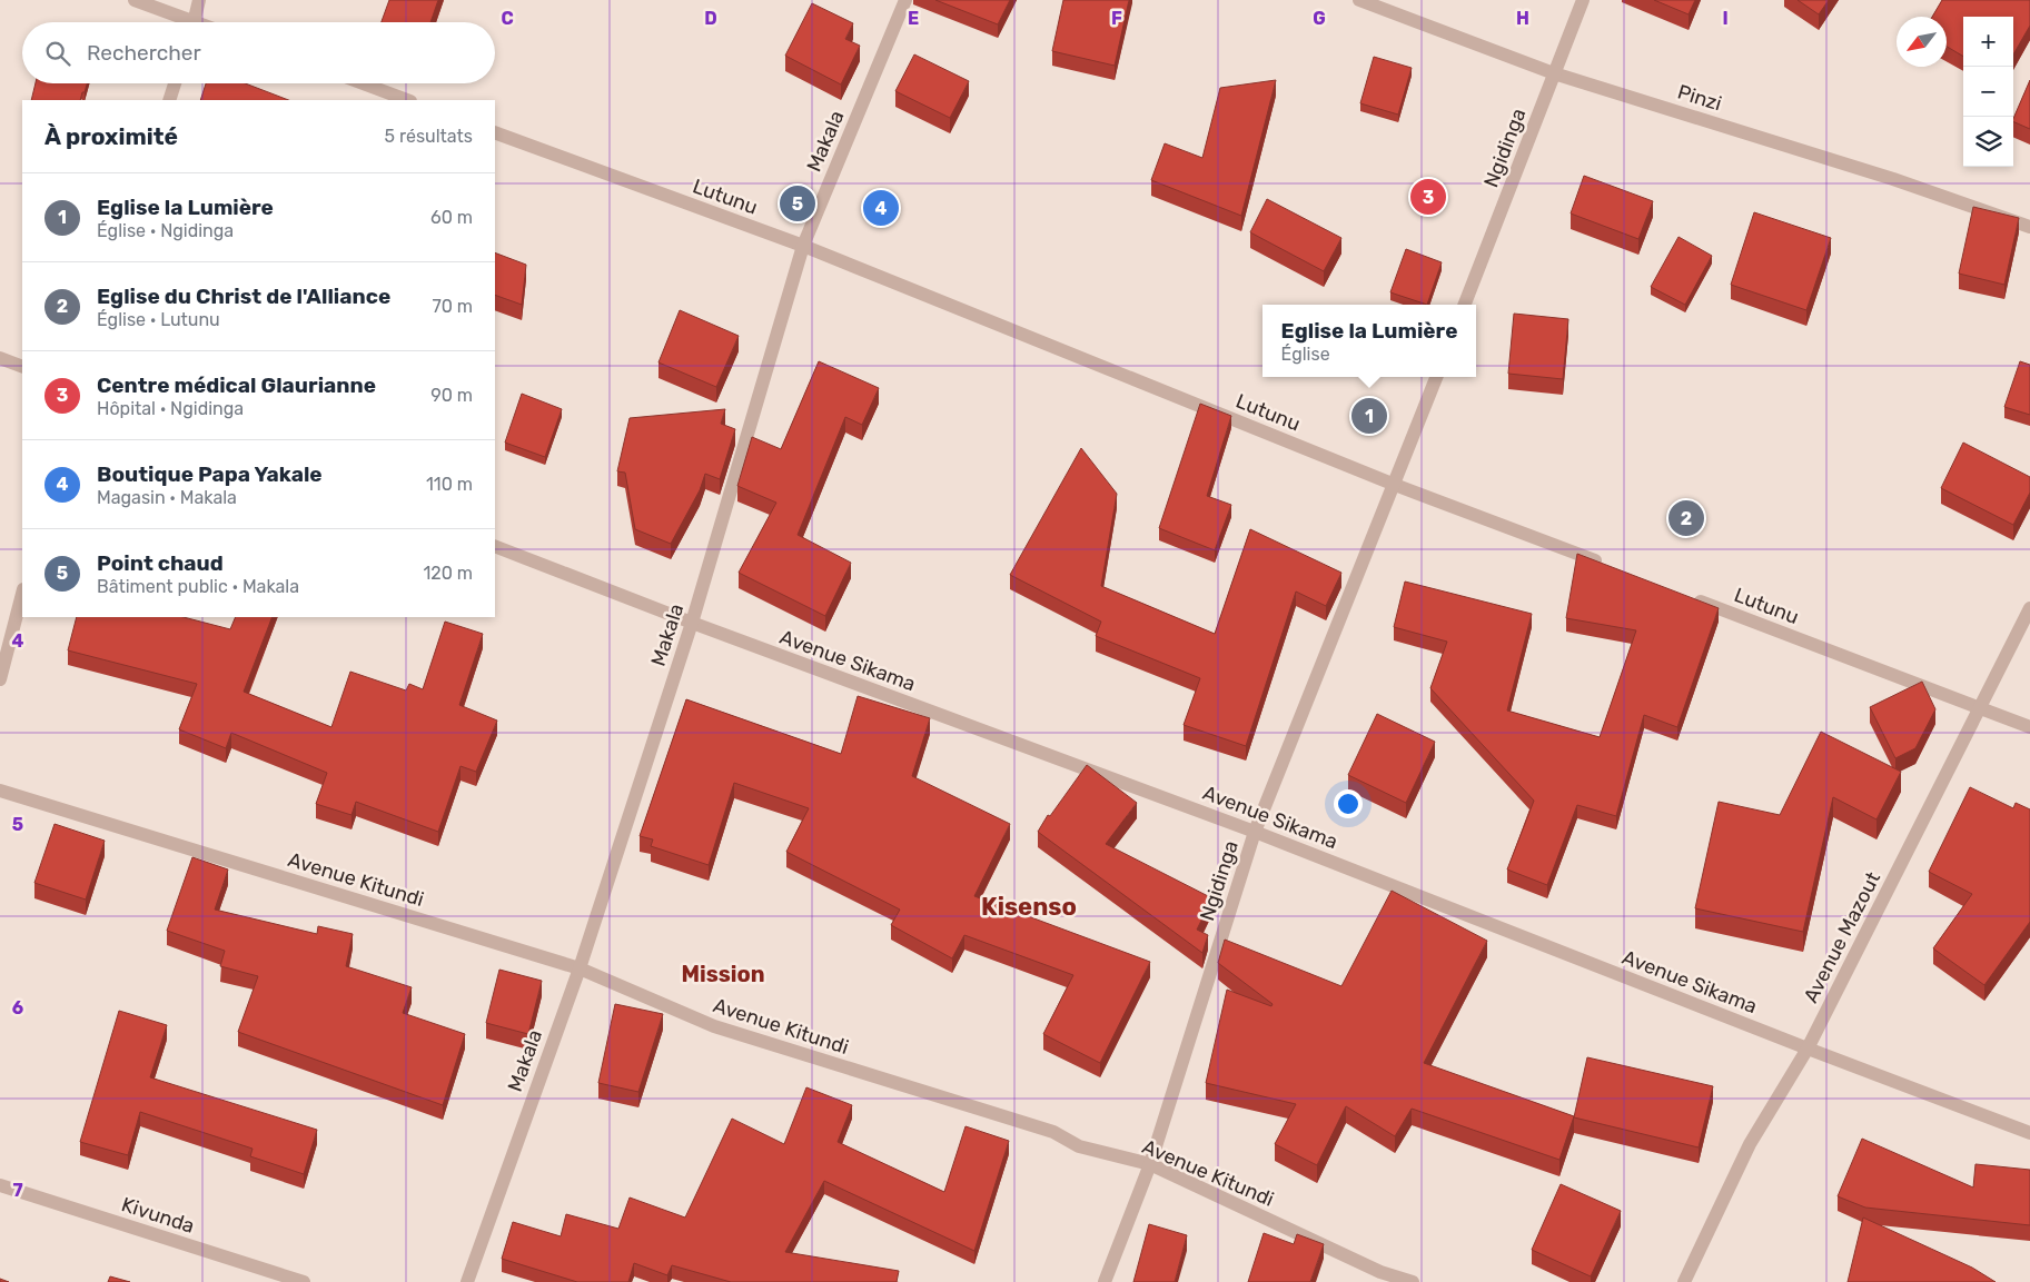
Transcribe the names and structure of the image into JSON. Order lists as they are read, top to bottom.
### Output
{
  "streets": {
    "street": [
      "Pinzi",
      "Makala",
      "Ngidinga",
      "Lutunu",
      "Avenue Sikama",
      "Avenue Kitundi",
      "Avenue Mazout",
      "Kivunda"
    ]
  },
  "crossings": [
    ["Pinzi", "Ngidinga"],
    ["Makala", "Lutunu"],
    ["Makala", "Avenue Sikama"],
    ["Makala", "Avenue Kitundi"],
    ["Ngidinga", "Lutunu"],
    ["Ngidinga", "Avenue Sikama"],
    ["Ngidinga", "Avenue Kitundi"],
    ["Lutunu", "Avenue Mazout"],
    ["Avenue Sikama", "Avenue Mazout"]
  ],
  "districts": ["Kisenso", "Mission"],
  "north": "bottom left",
  "page": {
    "map_buttons": ["+", "−"],
    "search": "Rechercher",
    "heading": ["À proximité", "5 résultats"],
    "list": [
      {
        "mark": "1",
        "name": "Eglise la Lumière",
        "note": "Église · Ngidinga",
        "value": "60 m"
      },
      {
        "mark": "2",
        "name": "Eglise du Christ de l'Alliance",
        "note": "Église · Lutunu",
        "value": "70 m"
      },
      {
        "mark": "3",
        "name": "Centre médical Glaurianne",
        "note": "Hôpital · Ngidinga",
        "value": "90 m"
      },
      {
        "mark": "4",
        "name": "Boutique Papa Yakale",
        "note": "Magasin · Makala",
        "value": "110 m"
      },
      {
        "mark": "5",
        "name": "Point chaud",
        "note": "Bâtiment public · Makala",
        "value": "120 m"
      }
    ],
    "pins": [
      "3",
      "5",
      "4",
      "1",
      "2"
    ],
    "popup": ["Eglise la Lumière", "Église"]
  },
  "grid": {
    "columns": [
      "C",
      "D",
      "E",
      "F",
      "G",
      "H",
      "I"
    ],
    "rows": [
      "4",
      "5",
      "6",
      "7"
    ]
  }
}
